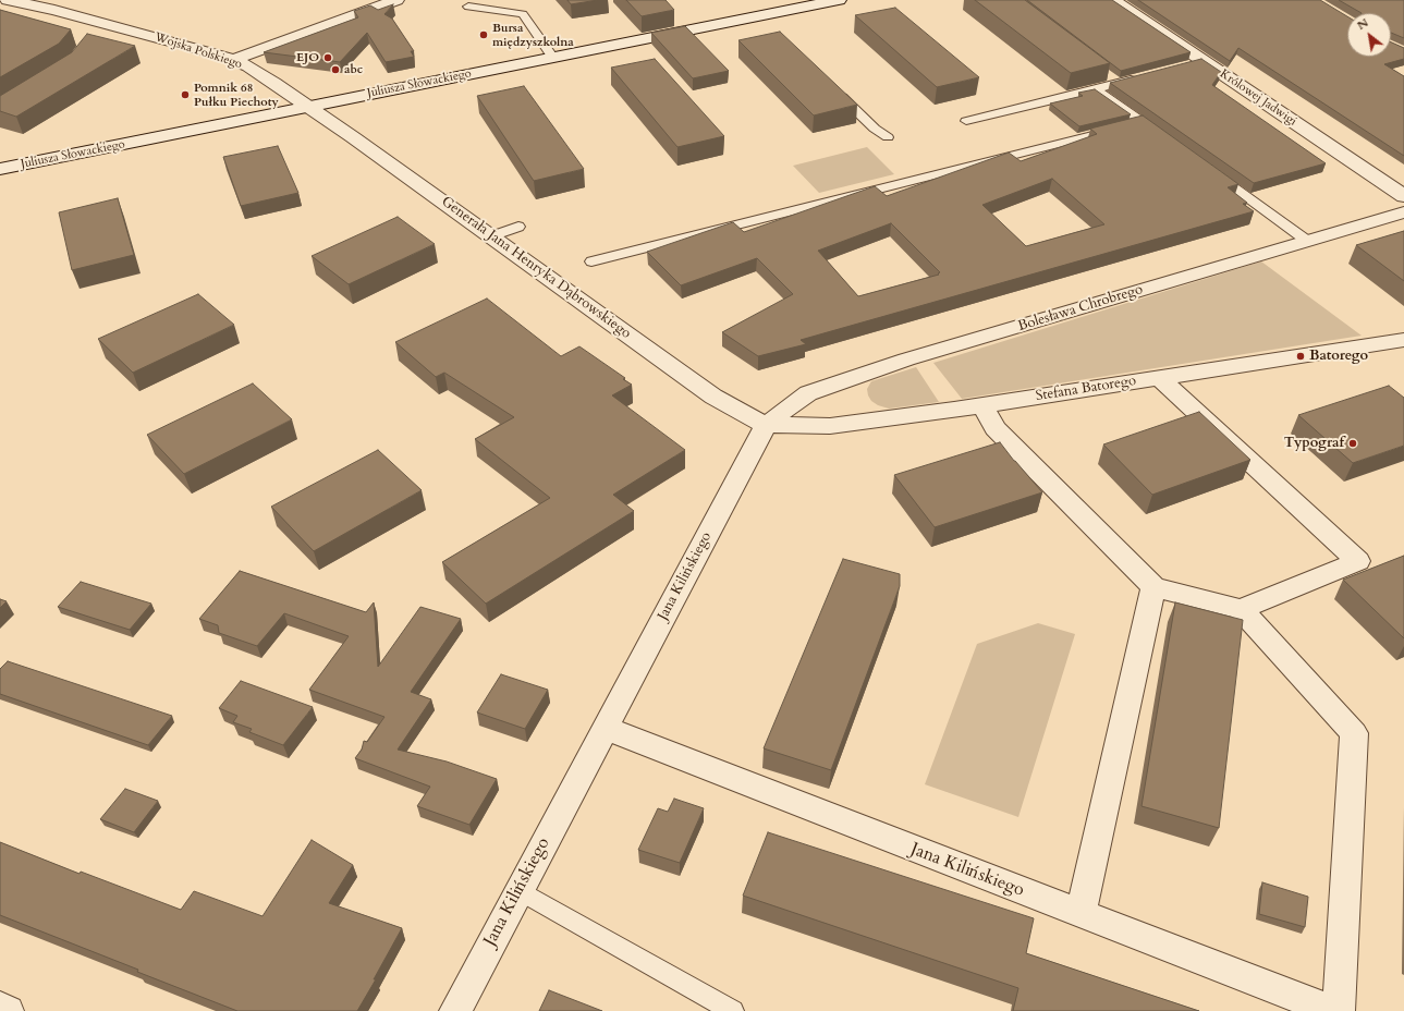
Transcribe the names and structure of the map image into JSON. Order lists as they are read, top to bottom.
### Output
{
  "streets": {
    "street": [
      "Wojska Polskiego",
      "Juliusza Słowackiego",
      "Królowej Jadwigi",
      "Generała Jana Henryka Dąbrowskiego",
      "Bolesława Chrobrego",
      "Stefana Batorego",
      "Jana Kilińskiego"
    ]
  },
  "crossings": [
    ["Wojska Polskiego", "Juliusza Słowackiego"],
    ["Wojska Polskiego", "Generała Jana Henryka Dąbrowskiego"],
    ["Juliusza Słowackiego", "Generała Jana Henryka Dąbrowskiego"],
    ["Generała Jana Henryka Dąbrowskiego", "Bolesława Chrobrego"],
    ["Generała Jana Henryka Dąbrowskiego", "Stefana Batorego"],
    ["Generała Jana Henryka Dąbrowskiego", "Jana Kilińskiego"],
    ["Bolesława Chrobrego", "Stefana Batorego"],
    ["Bolesława Chrobrego", "Jana Kilińskiego"],
    ["Stefana Batorego", "Jana Kilińskiego"]
  ],
  "places": [
    "Bursa międzyszkolna",
    "EJO",
    "abc",
    "Pomnik 68 Pułku Piechoty",
    "Batorego",
    "Typograf"
  ],
  "north": "top left"
}
